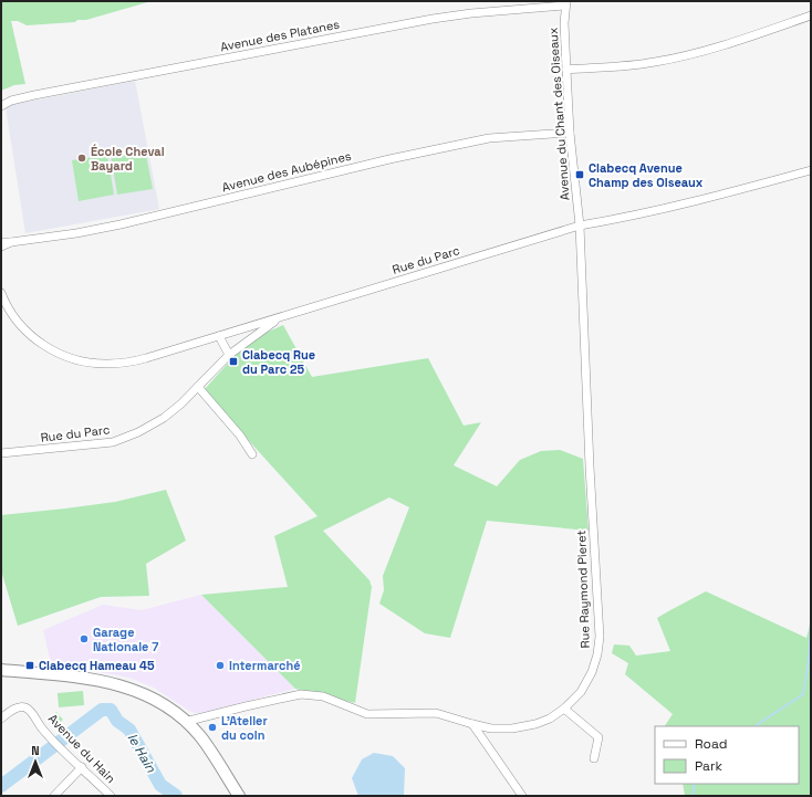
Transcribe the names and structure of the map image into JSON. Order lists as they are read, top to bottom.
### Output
{
  "streets": {
    "street": [
      "Avenue des Platanes",
      "Avenue du Chant des Oiseaux",
      "Avenue des Aubépines",
      "Rue du Parc",
      "Rue Raymond Pieret",
      "Avenue du Hain"
    ]
  },
  "crossings": [
    ["Avenue des Platanes", "Avenue du Chant des Oiseaux"],
    ["Avenue du Chant des Oiseaux", "Avenue des Aubépines"],
    ["Avenue du Chant des Oiseaux", "Rue du Parc"],
    ["Avenue du Chant des Oiseaux", "Rue Raymond Pieret"],
    ["Rue du Parc", "Rue Raymond Pieret"]
  ],
  "water": ["le Hain"],
  "places": {
    "other": [
      "École Cheval Bayard",
      "Garage Nationale 7",
      "Intermarché",
      "L'Atelier du coin"
    ],
    "transit": ["Clabecq Avenue Champ des Oiseaux", "Clabecq Rue du Parc 25", "Clabecq Hameau 45"]
  },
  "legend": ["Road", "Park"],
  "north": "top"
}
